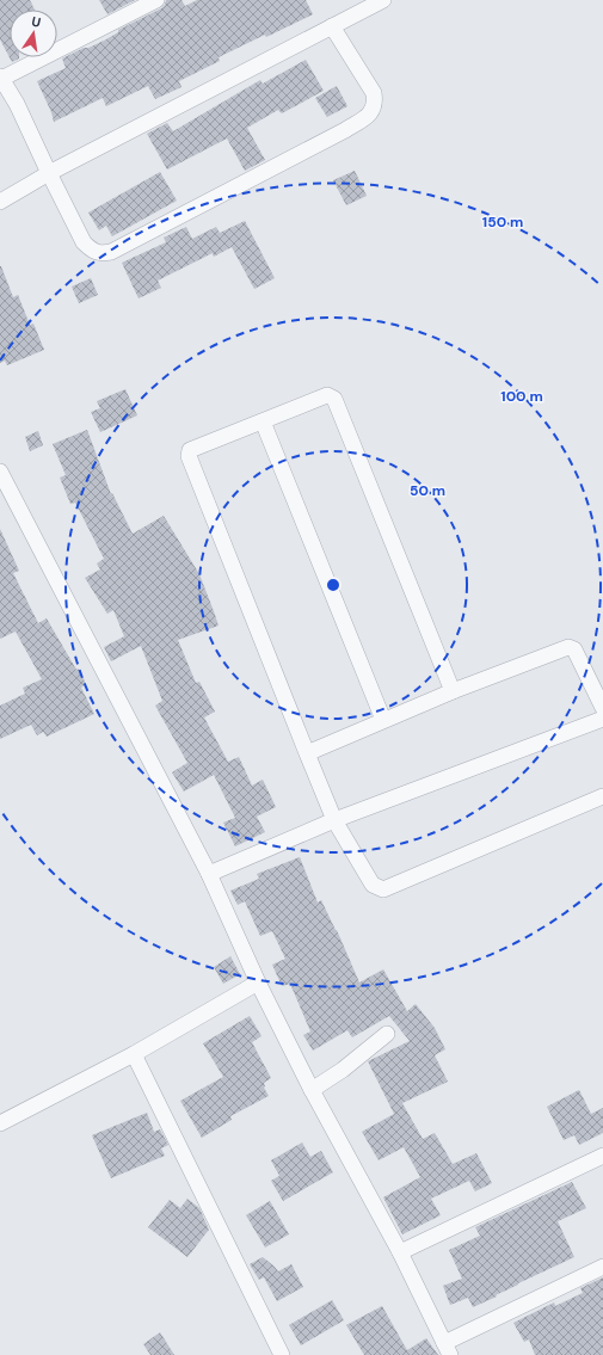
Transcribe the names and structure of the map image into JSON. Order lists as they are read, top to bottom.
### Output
{
  "north": "top",
  "rings": ["150 m", "100 m", "50 m"]
}
